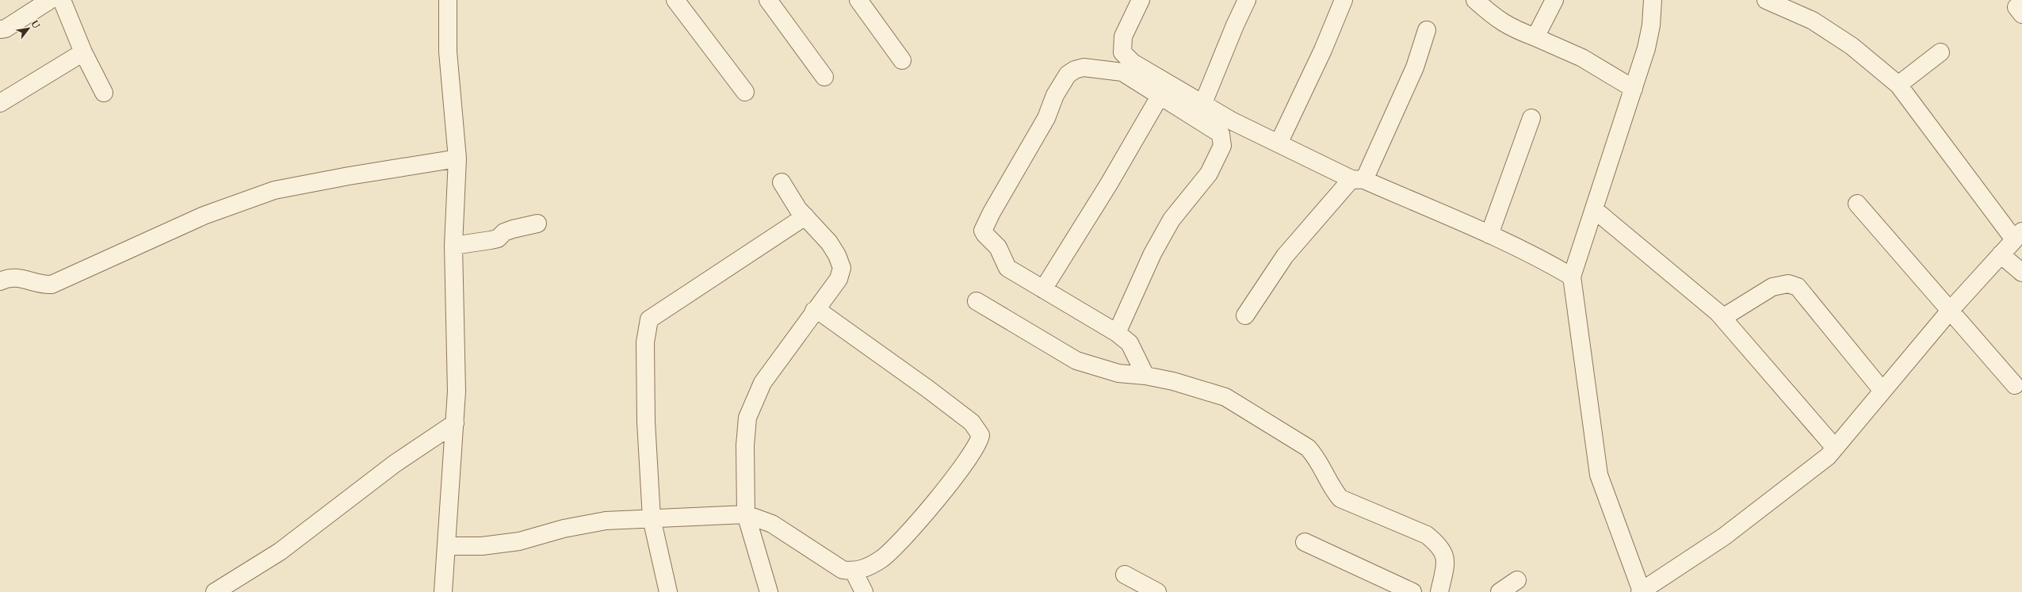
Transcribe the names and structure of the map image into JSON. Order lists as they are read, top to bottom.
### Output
{
  "north": "top right"
}
